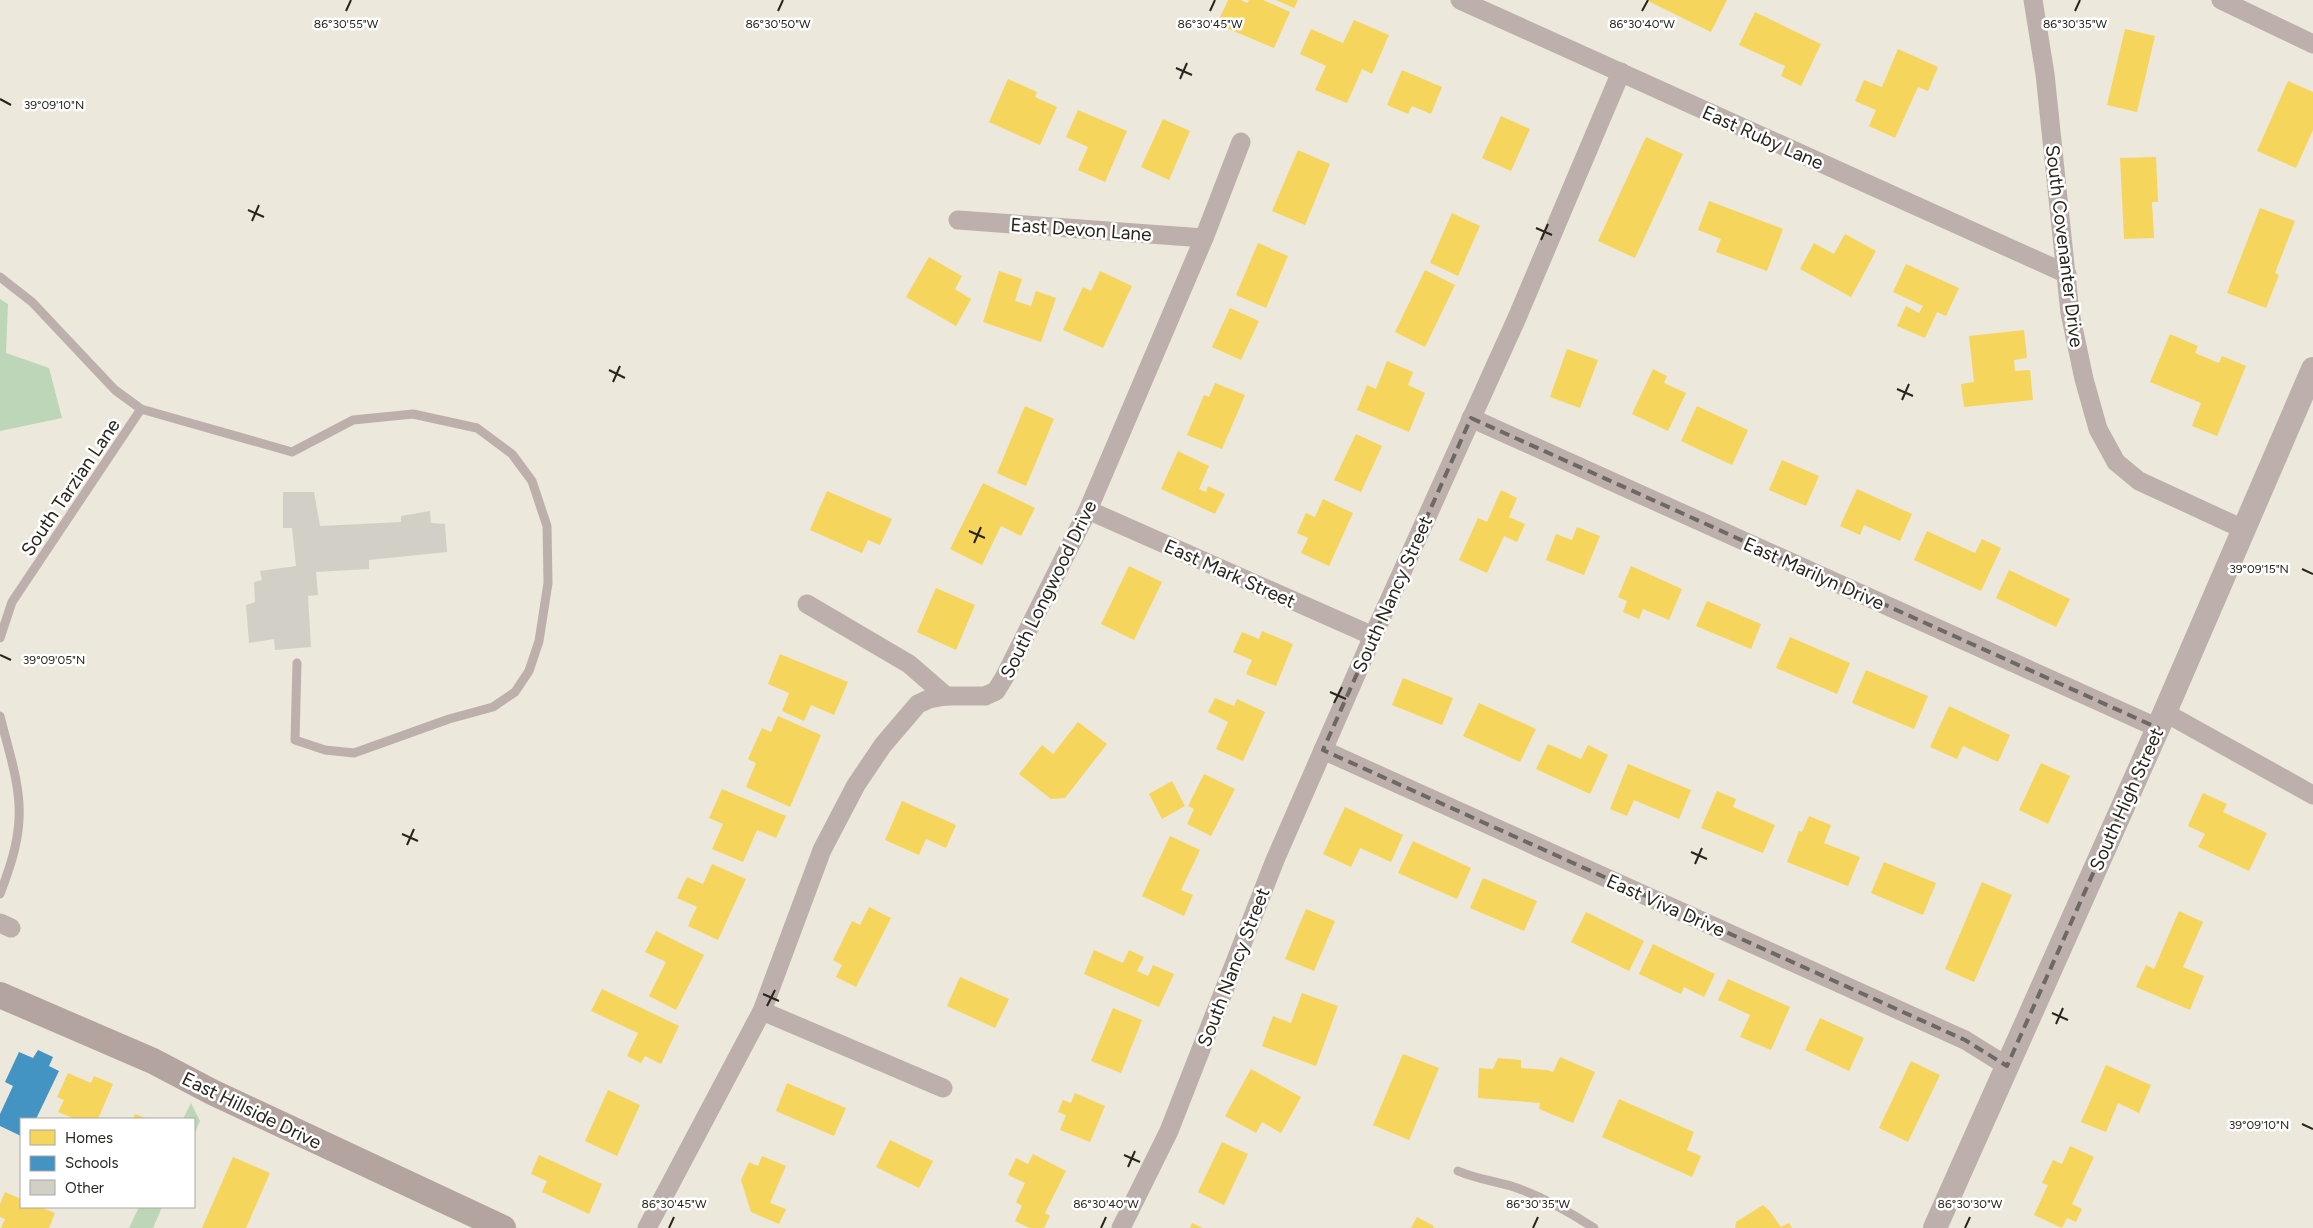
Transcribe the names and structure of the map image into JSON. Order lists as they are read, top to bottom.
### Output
{
  "streets": {
    "main road": ["East Hillside Drive"],
    "street": [
      "East Ruby Lane",
      "East Devon Lane",
      "South Covenanter Drive",
      "East Mark Street",
      "East Marilyn Drive",
      "South Longwood Drive",
      "South Nancy Street",
      "South High Street",
      "East Viva Drive"
    ],
    "lane": ["South Tarzian Lane"]
  },
  "crossings": [
    ["East Ruby Lane", "South Covenanter Drive"],
    ["East Ruby Lane", "South Nancy Street"],
    ["East Devon Lane", "South Longwood Drive"],
    ["South Covenanter Drive", "South High Street"],
    ["East Mark Street", "South Longwood Drive"],
    ["East Mark Street", "South Nancy Street"],
    ["East Marilyn Drive", "South Nancy Street"],
    ["East Marilyn Drive", "South High Street"],
    ["South Nancy Street", "East Viva Drive"],
    ["South High Street", "East Viva Drive"]
  ],
  "legend": ["Homes", "Schools", "Other"],
  "coordinates": [
    "86°30'50\"W",
    "86°30'45\"W",
    "86°30'40\"W",
    "86°30'35\"W",
    "86°30'55\"W",
    "39°09'10\"N",
    "39°09'15\"N",
    "39°09'05\"N",
    "86°30'30\"W"
  ]
}
